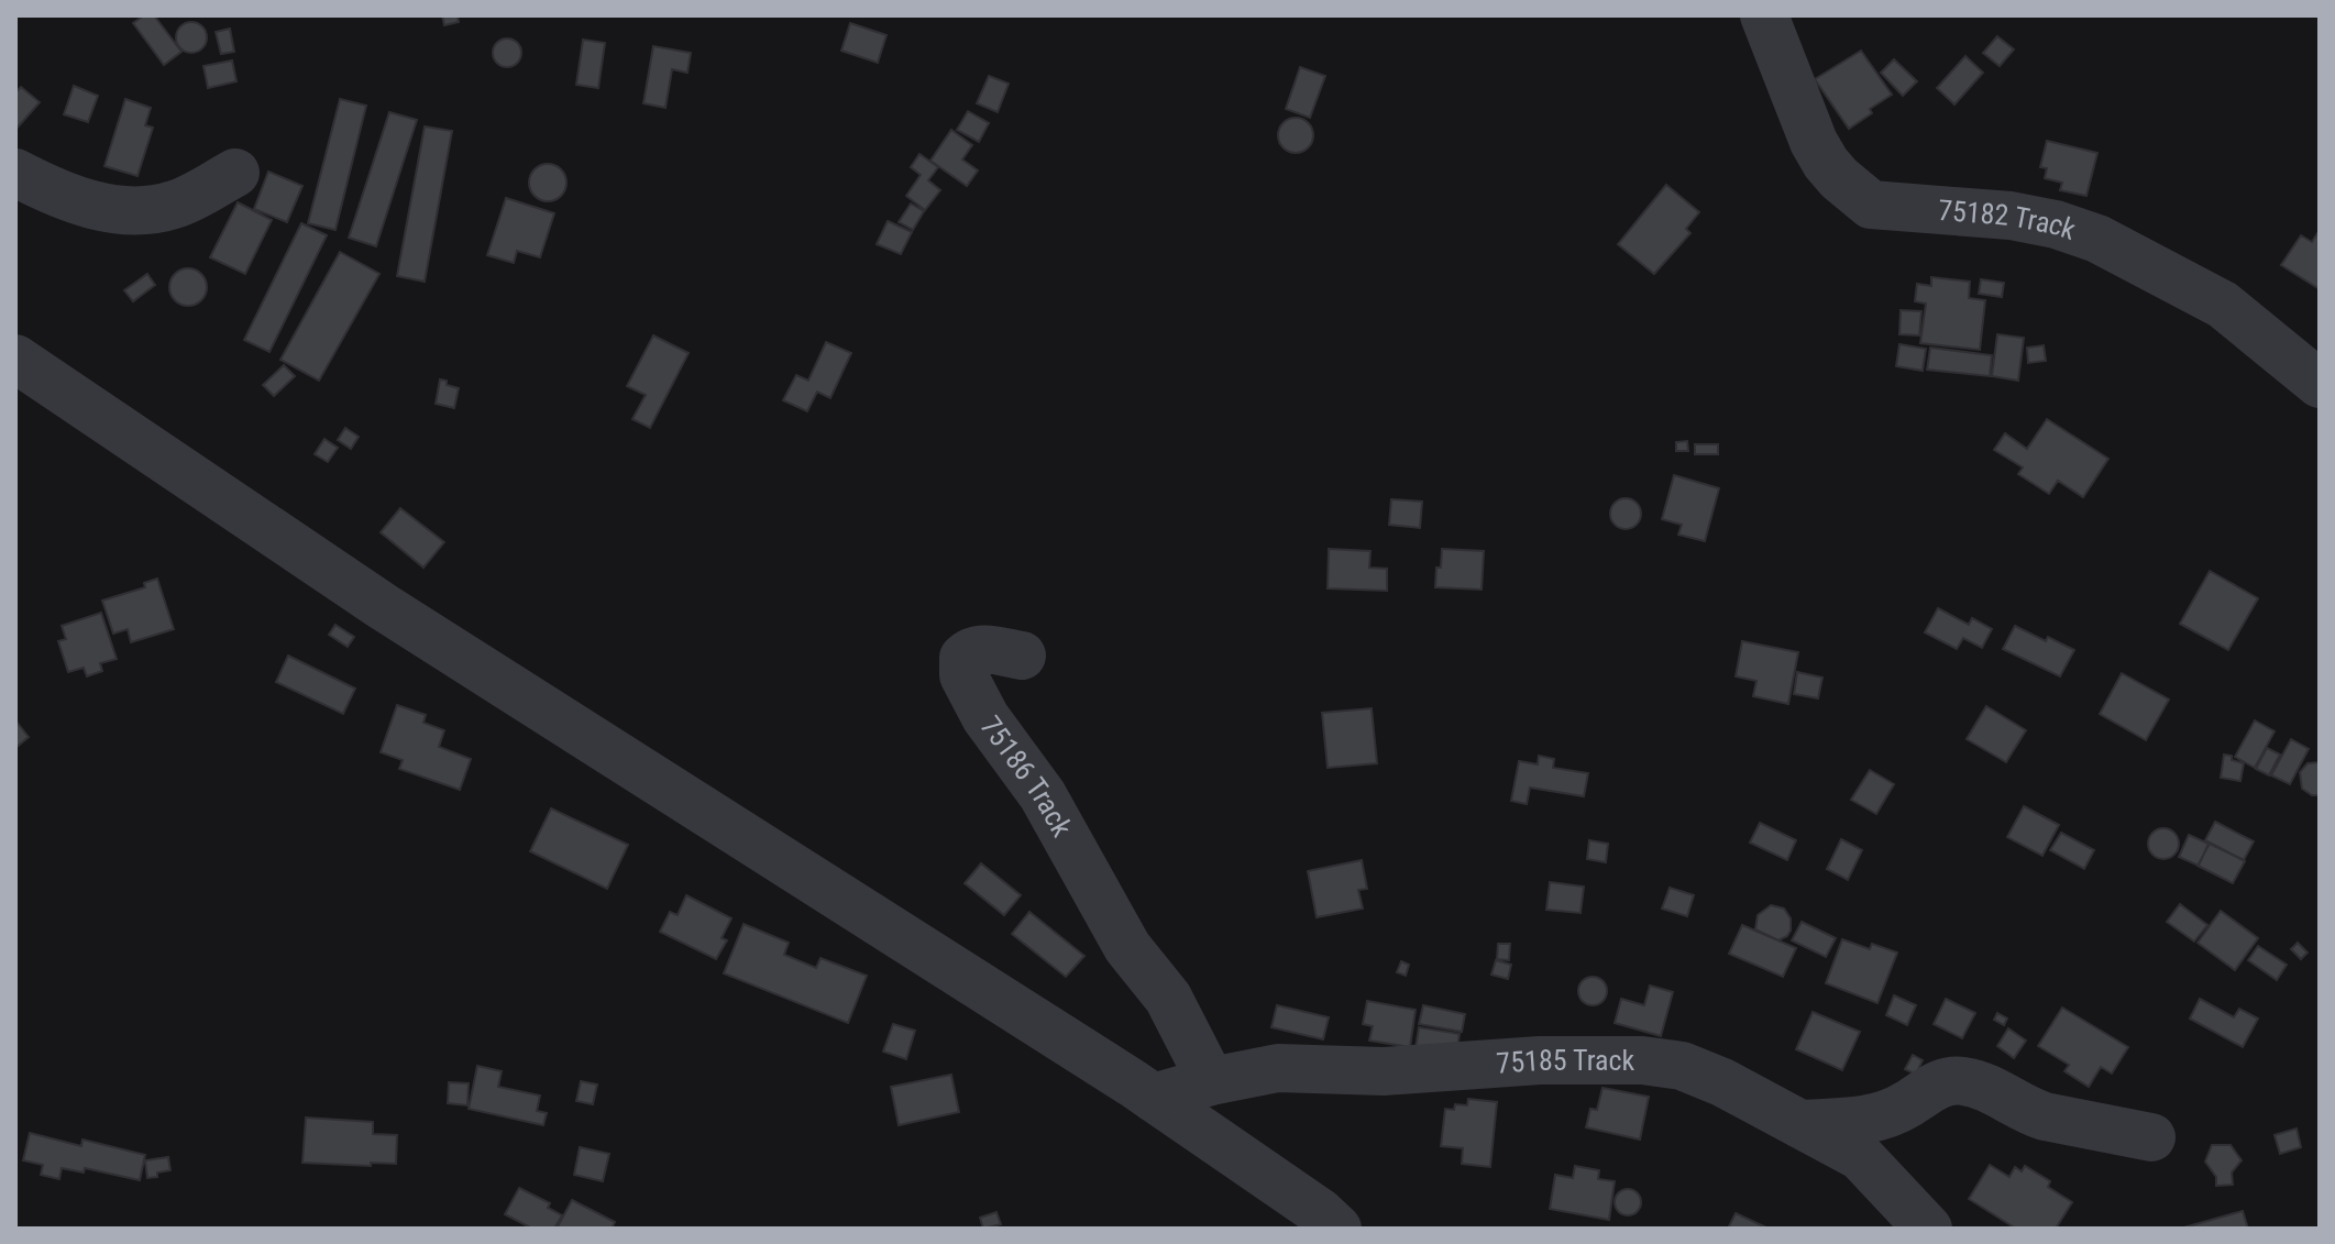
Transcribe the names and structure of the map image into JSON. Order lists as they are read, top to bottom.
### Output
{
  "streets": {
    "street": ["75182 Track", "75186 Track", "75185 Track"]
  },
  "crossings": [
    ["75186 Track", "75185 Track"]
  ]
}
